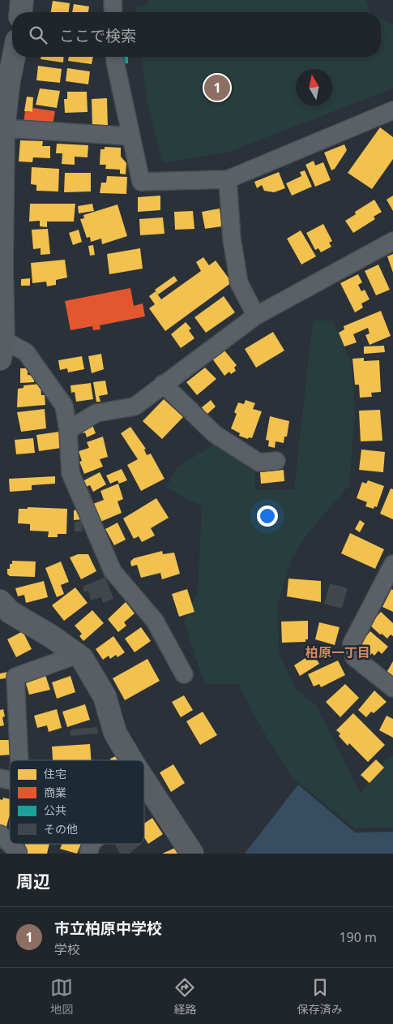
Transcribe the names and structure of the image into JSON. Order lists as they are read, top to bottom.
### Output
{
  "districts": ["柏原一丁目"],
  "legend": [
    "住宅",
    "商業",
    "公共",
    "その他"
  ],
  "north": "top",
  "page": {
    "search": "ここで検索",
    "pins": "1",
    "heading": "周辺",
    "list": [
      {
        "mark": "1",
        "name": "市立柏原中学校",
        "note": "学校",
        "value": "190 m"
      }
    ],
    "nav": ["地図", "経路", "保存済み"]
  }
}
